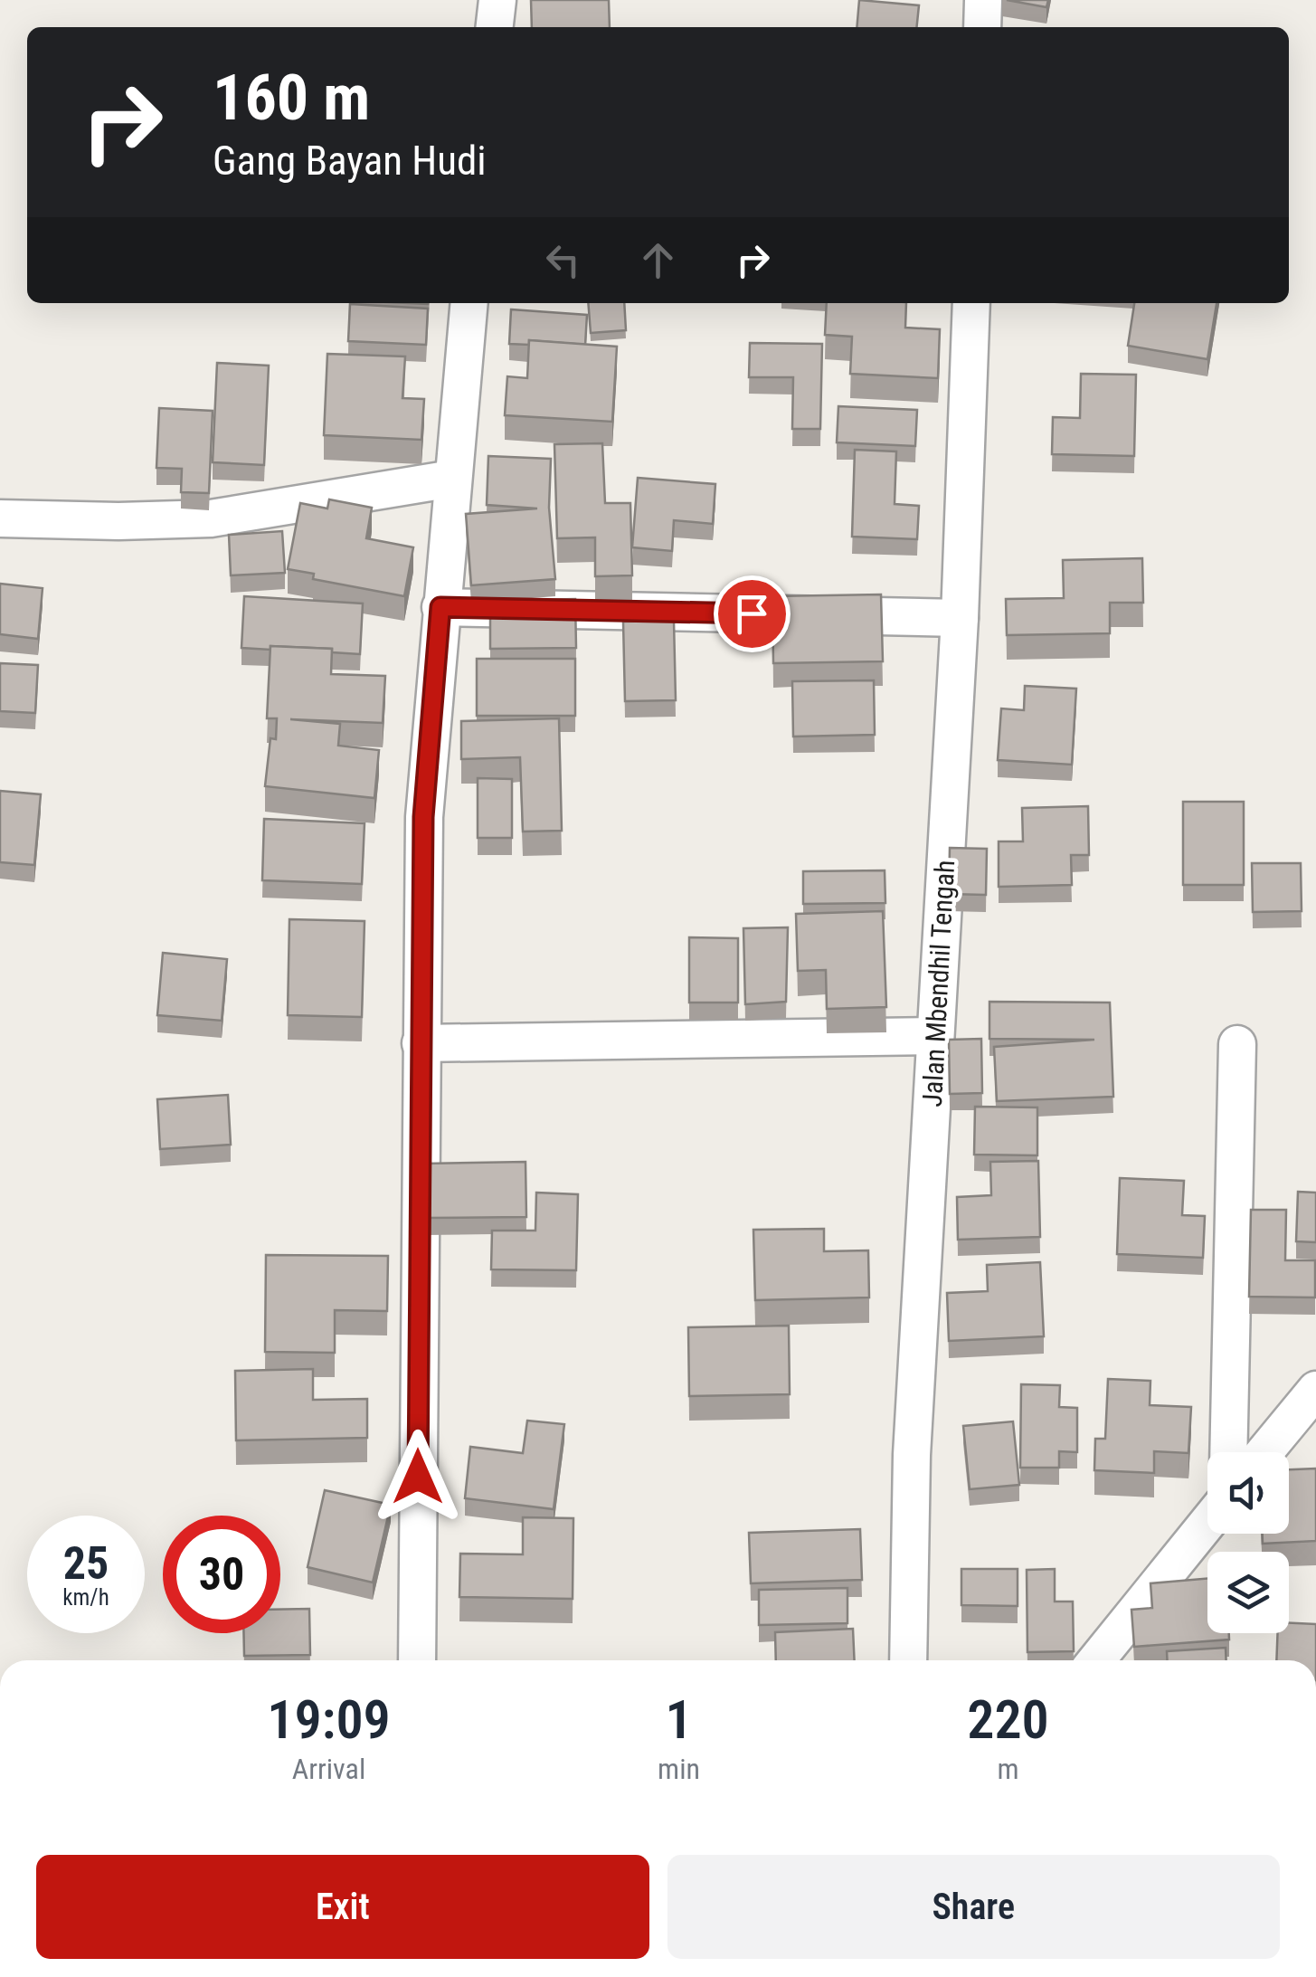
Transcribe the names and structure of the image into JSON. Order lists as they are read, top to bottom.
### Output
{
  "streets": {
    "street": ["Jalan Mbendhil Tengah"]
  },
  "page": {
    "turn": ["160 m", "Gang Bayan Hudi"],
    "speed": "25 km/h",
    "limit": "30",
    "eta": [
      "19:09",
      "Arrival",
      "1",
      "min",
      "220",
      "m"
    ],
    "buttons": ["Exit", "Share"]
  }
}
